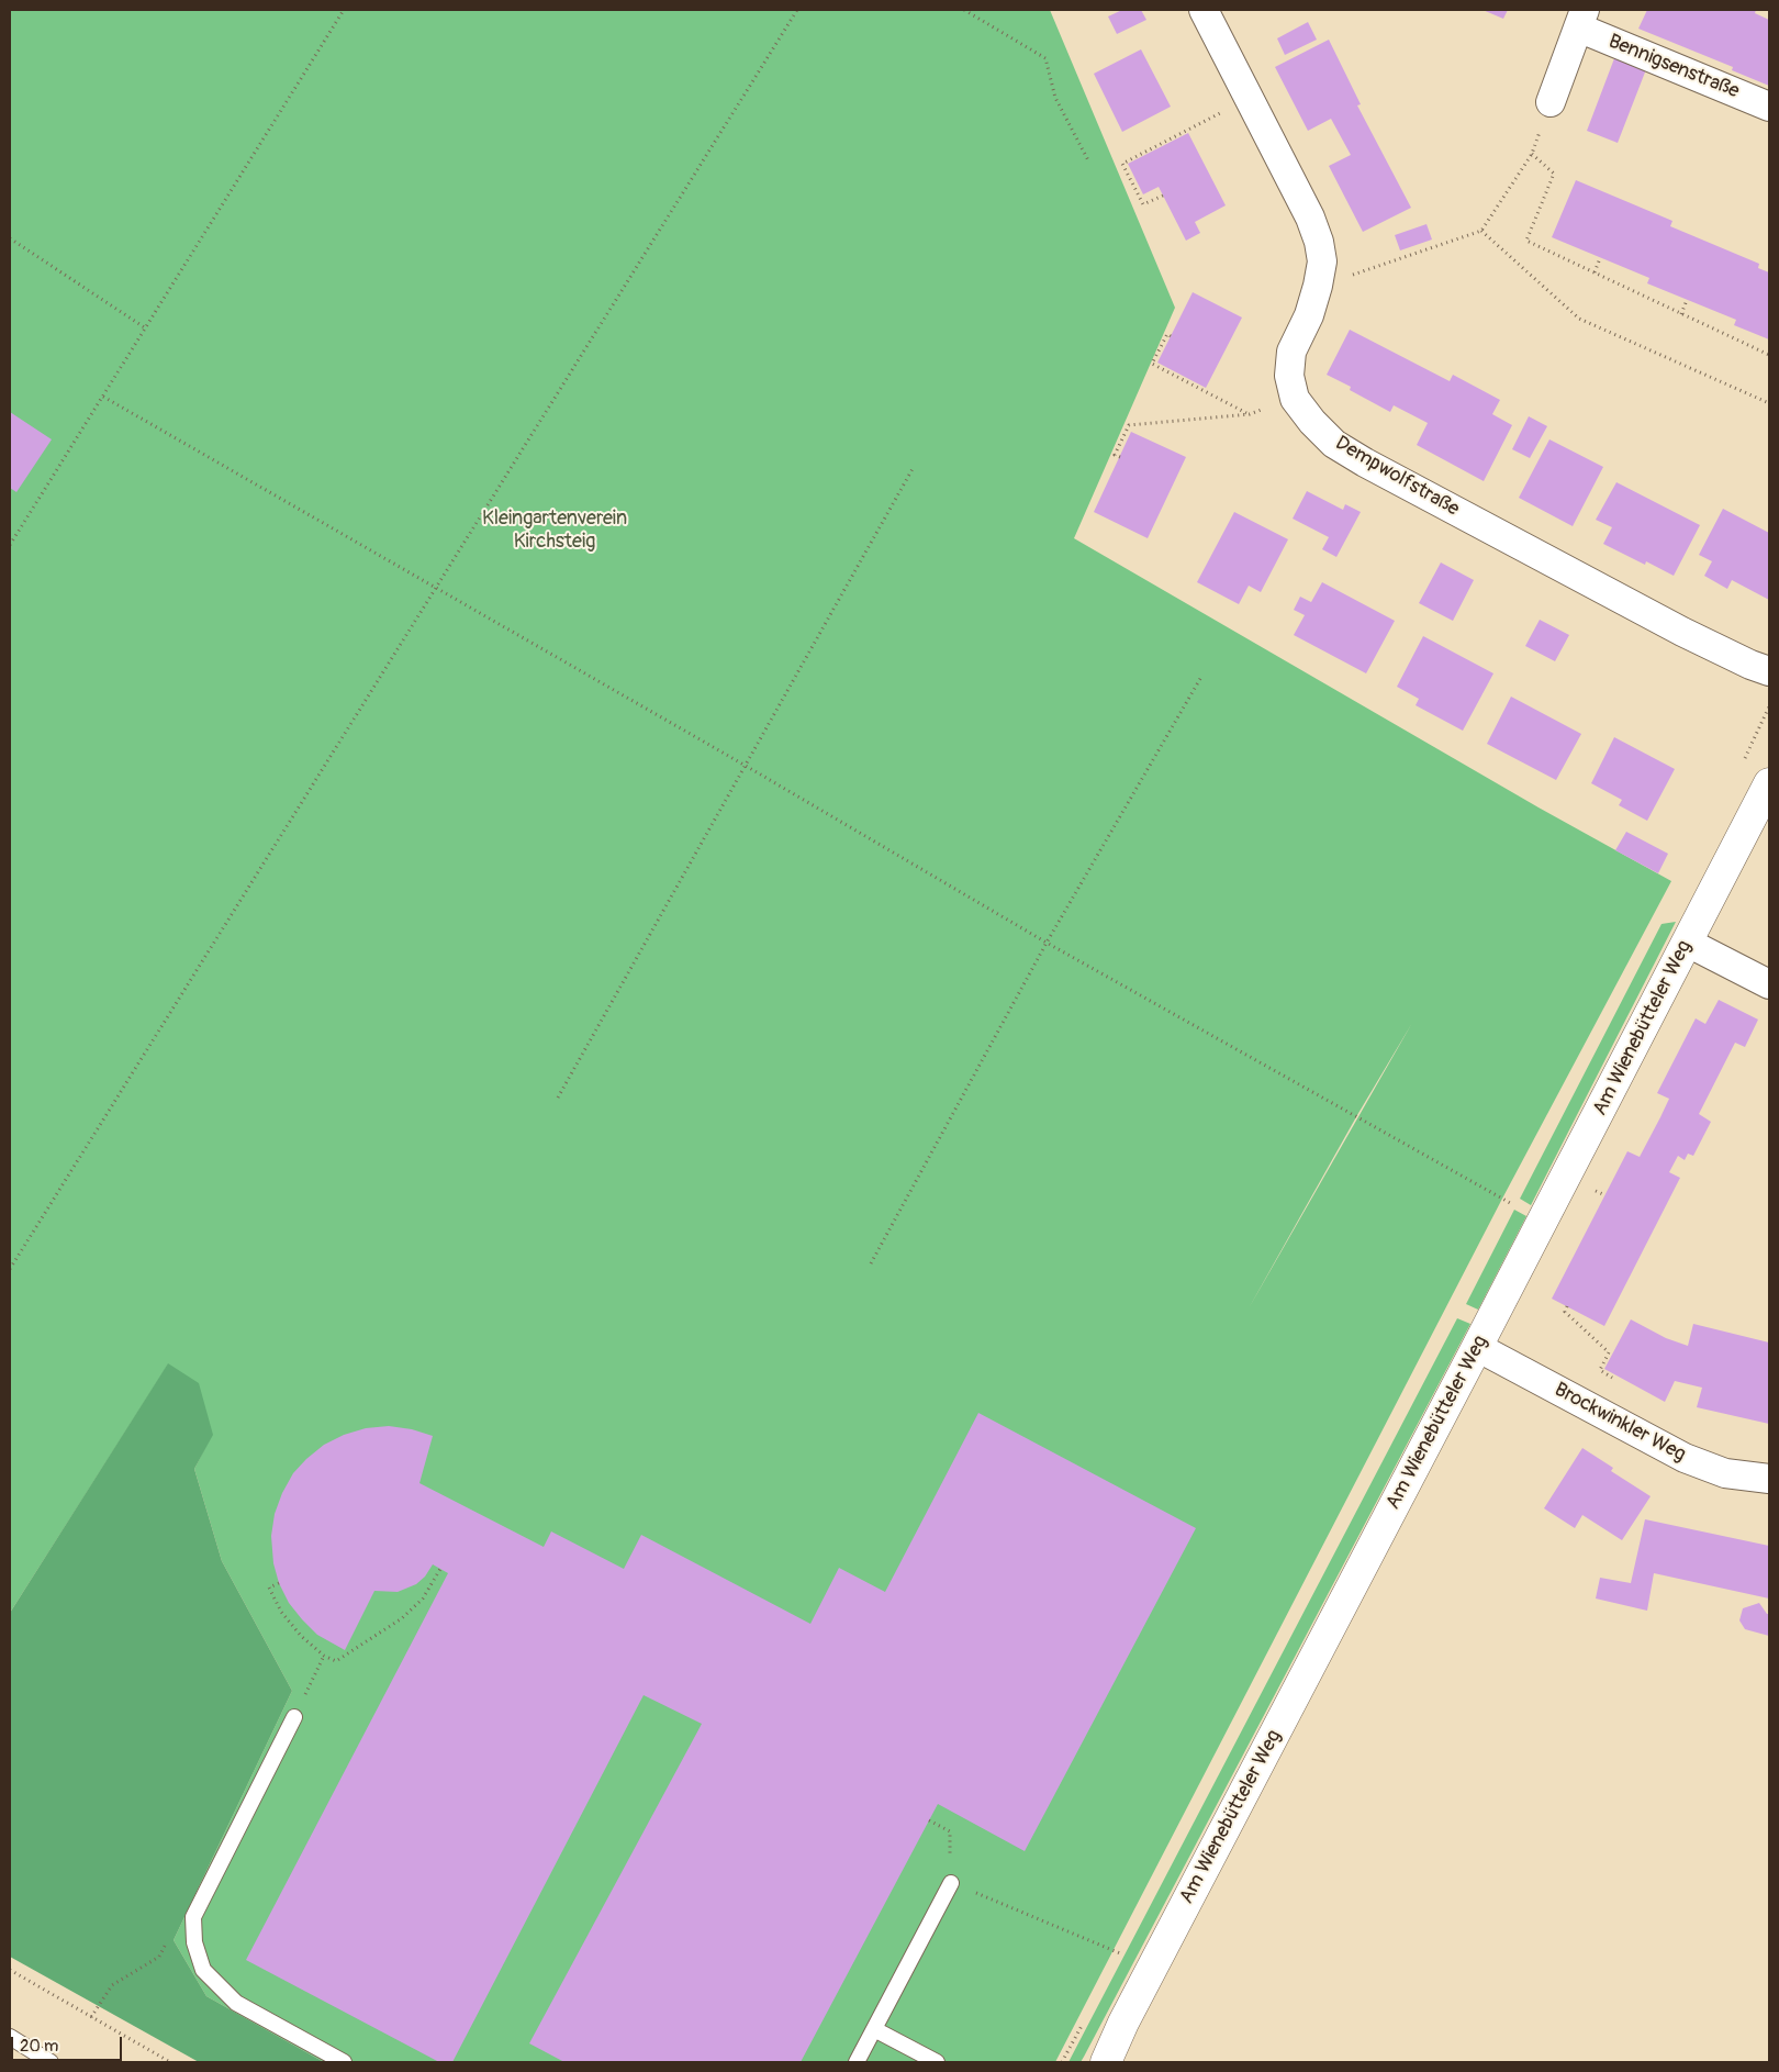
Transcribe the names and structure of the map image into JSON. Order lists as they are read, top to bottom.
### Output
{
  "streets": {
    "street": [
      "Bennigsenstraße",
      "Dempwolfstraße",
      "Am Wienebütteler Weg",
      "Brockwinkler Weg"
    ]
  },
  "crossings": [
    ["Am Wienebütteler Weg", "Brockwinkler Weg"]
  ],
  "parks": ["Kleingartenverein Kirchsteig"],
  "scale_bar": "20 m"
}
